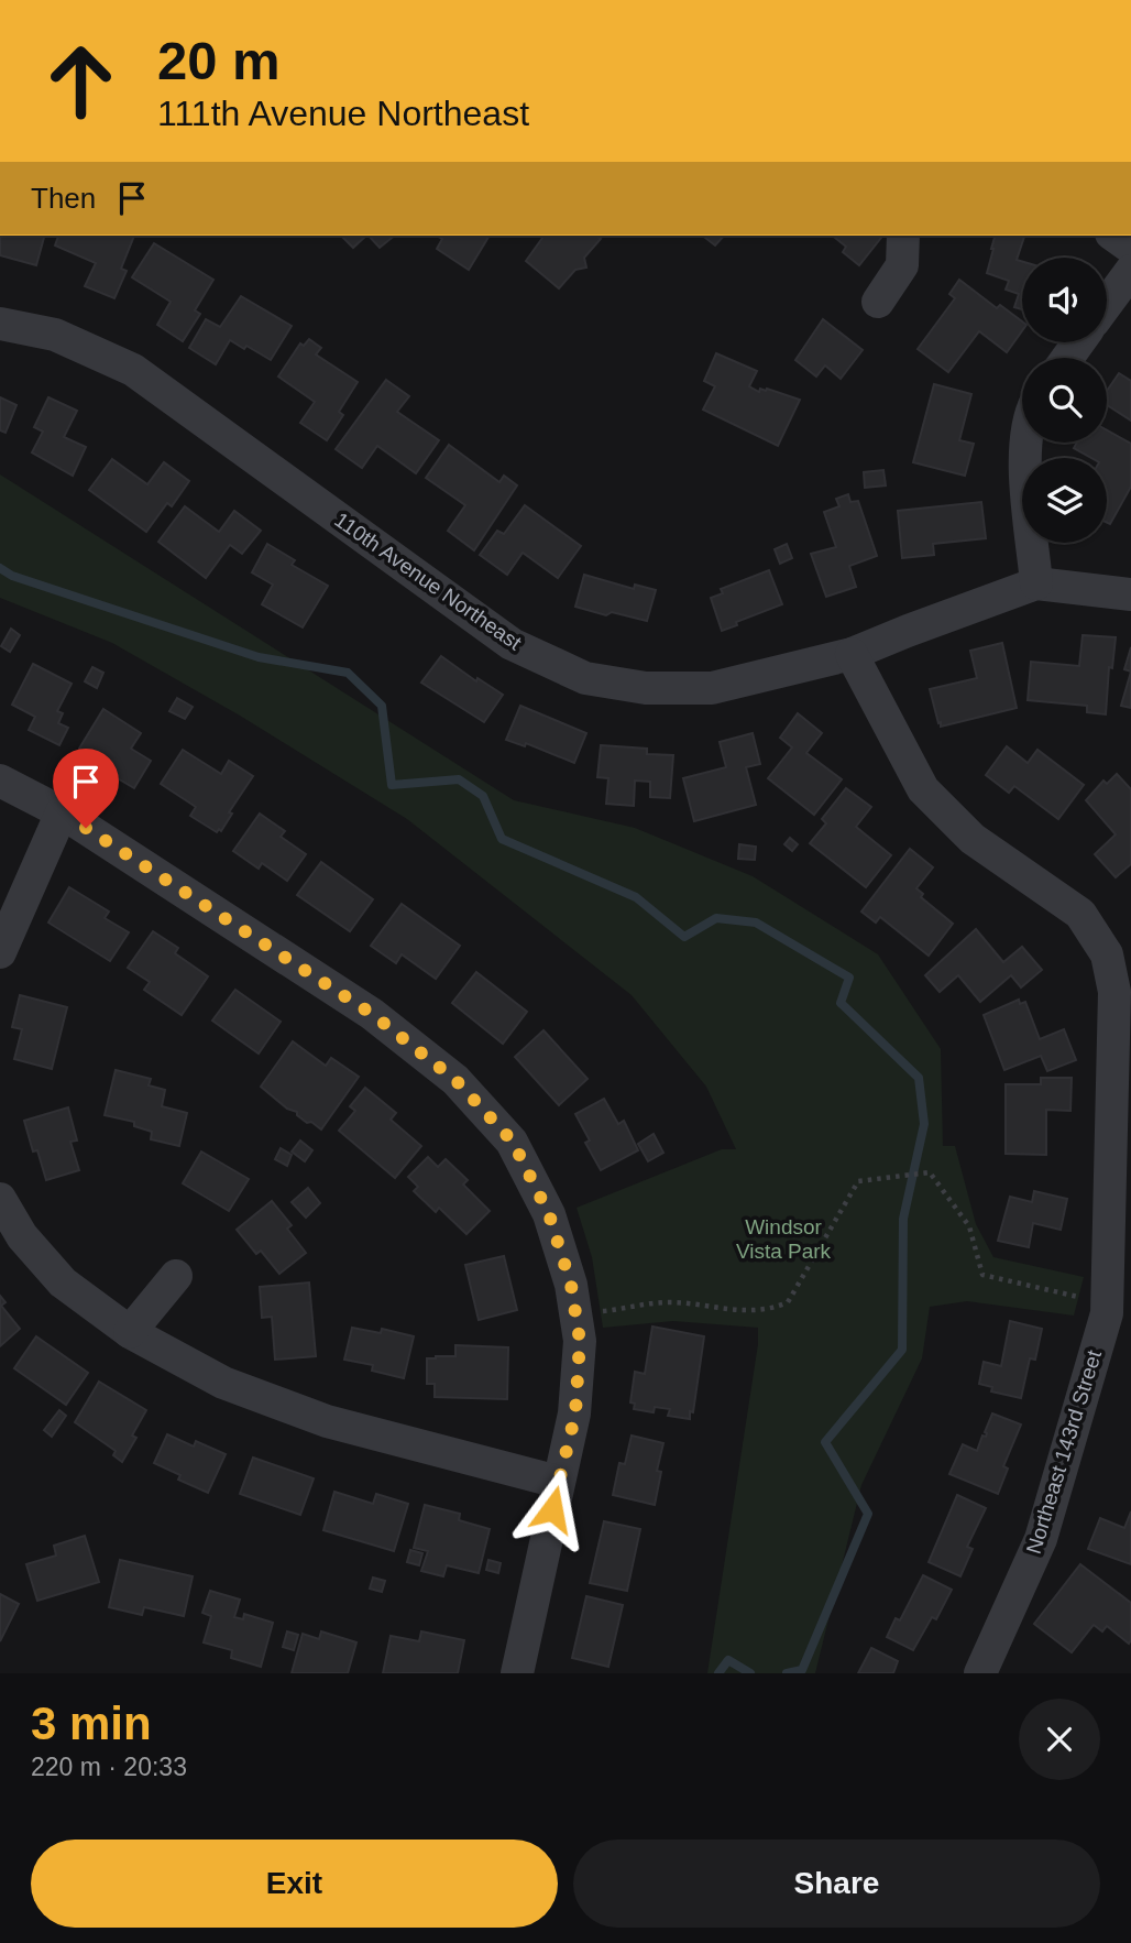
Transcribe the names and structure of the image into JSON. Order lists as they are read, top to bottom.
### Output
{
  "streets": {
    "street": ["110th Avenue Northeast", "Northeast 143rd Street"]
  },
  "parks": ["Windsor Vista Park"],
  "page": {
    "turn": ["20 m", "111th Avenue Northeast"],
    "then": "Then",
    "heading": ["3 min", "220 m · 20:33"],
    "buttons": ["Exit", "Share"]
  }
}
